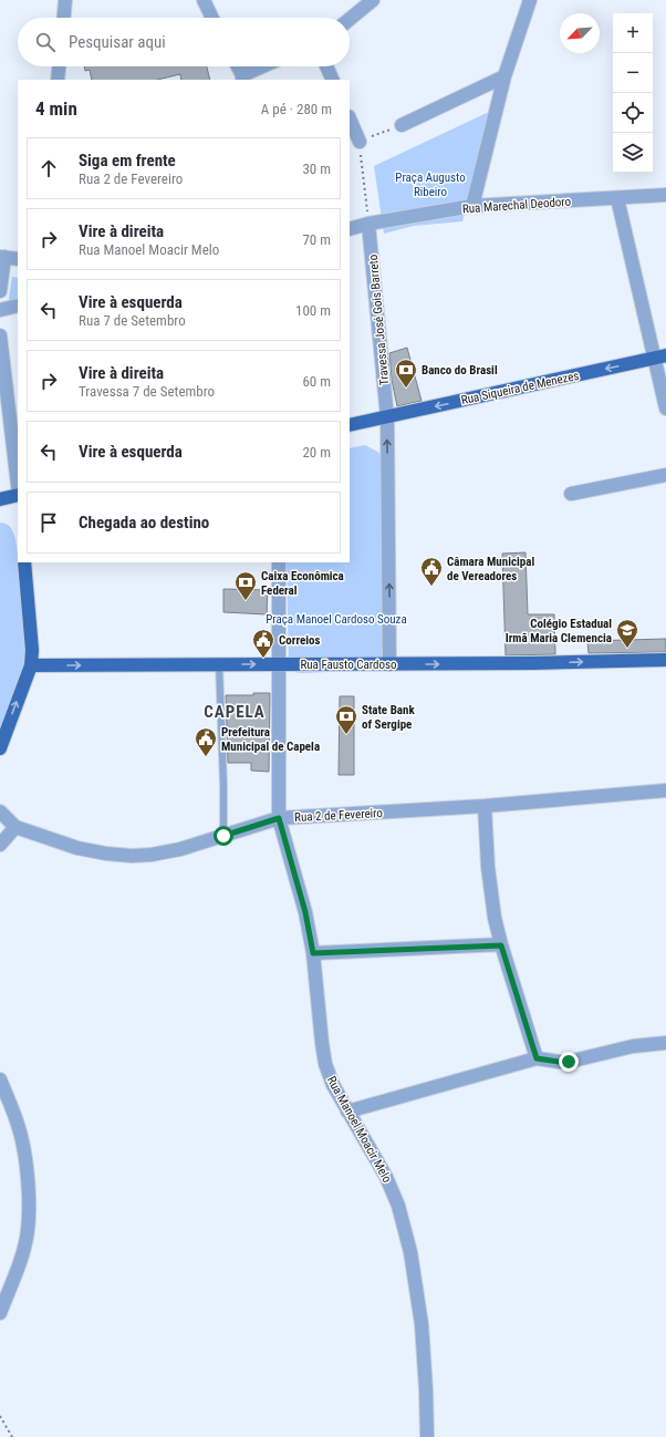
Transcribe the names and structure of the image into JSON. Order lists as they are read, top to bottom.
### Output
{
  "streets": {
    "main road": ["Rua Siqueira de Menezes", "Rua Fausto Cardoso"],
    "street": [
      "Rua Marechal Deodoro",
      "Travessa José Gois Barreto",
      "Rua 2 de Fevereiro",
      "Rua Manoel Moacir Melo"
    ]
  },
  "crossings": [
    ["Rua Marechal Deodoro", "Travessa José Gois Barreto"],
    ["Travessa José Gois Barreto", "Rua Siqueira de Menezes"],
    ["Rua Fausto Cardoso", "Rua Manoel Moacir Melo"],
    ["Rua 2 de Fevereiro", "Rua Manoel Moacir Melo"]
  ],
  "one_way": ["Rua Siqueira de Menezes", "Rua Fausto Cardoso"],
  "districts": ["CAPELA"],
  "parks": ["Praça Augusto Ribeiro", "Praça Manoel Cardoso Souza"],
  "places": {
    "bank": ["Banco do Brasil", "Caixa Econômica Federal", "State Bank of Sergipe"],
    "public building": ["Câmara Municipal de Vereadores", "Correios", "Prefeitura Municipal de Capela"],
    "school or university": ["Colégio Estadual Irmã Maria Clemencia"]
  },
  "north": "bottom left",
  "page": {
    "map_buttons": ["+", "−"],
    "search": "Pesquisar aqui",
    "heading": ["4 min", "A pé · 280 m"],
    "list": [
      ["Siga em frente", "Rua 2 de Fevereiro", "30 m"],
      ["Vire à direita", "Rua Manoel Moacir Melo", "70 m"],
      ["Vire à esquerda", "Rua 7 de Setembro", "100 m"],
      ["Vire à direita", "Travessa 7 de Setembro", "60 m"],
      ["Vire à esquerda", "20 m"],
      "Chegada ao destino"
    ]
  }
}
